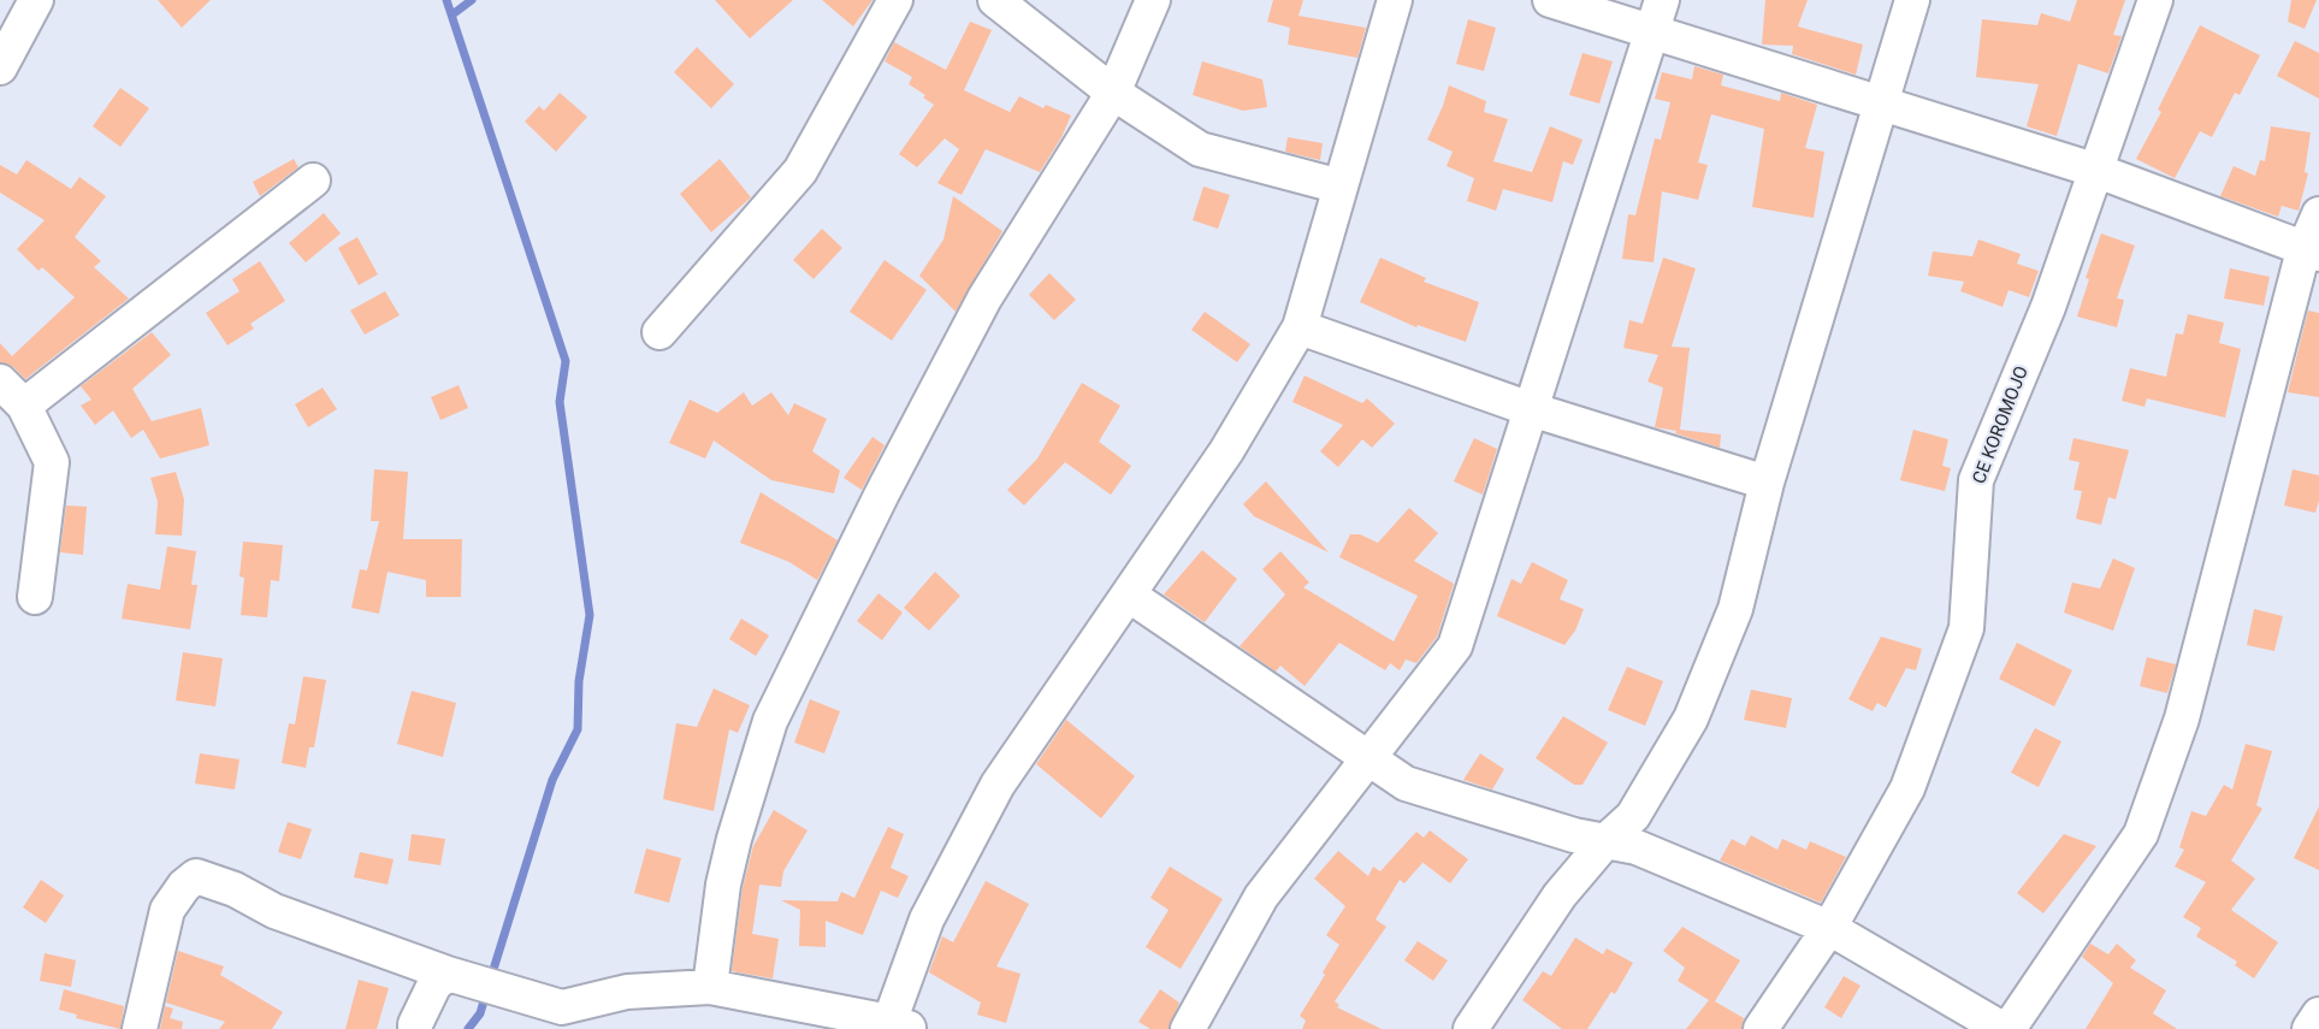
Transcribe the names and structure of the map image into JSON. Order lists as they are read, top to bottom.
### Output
{
  "streets": {
    "street": ["CE KOROMOJO"]
  }
}
